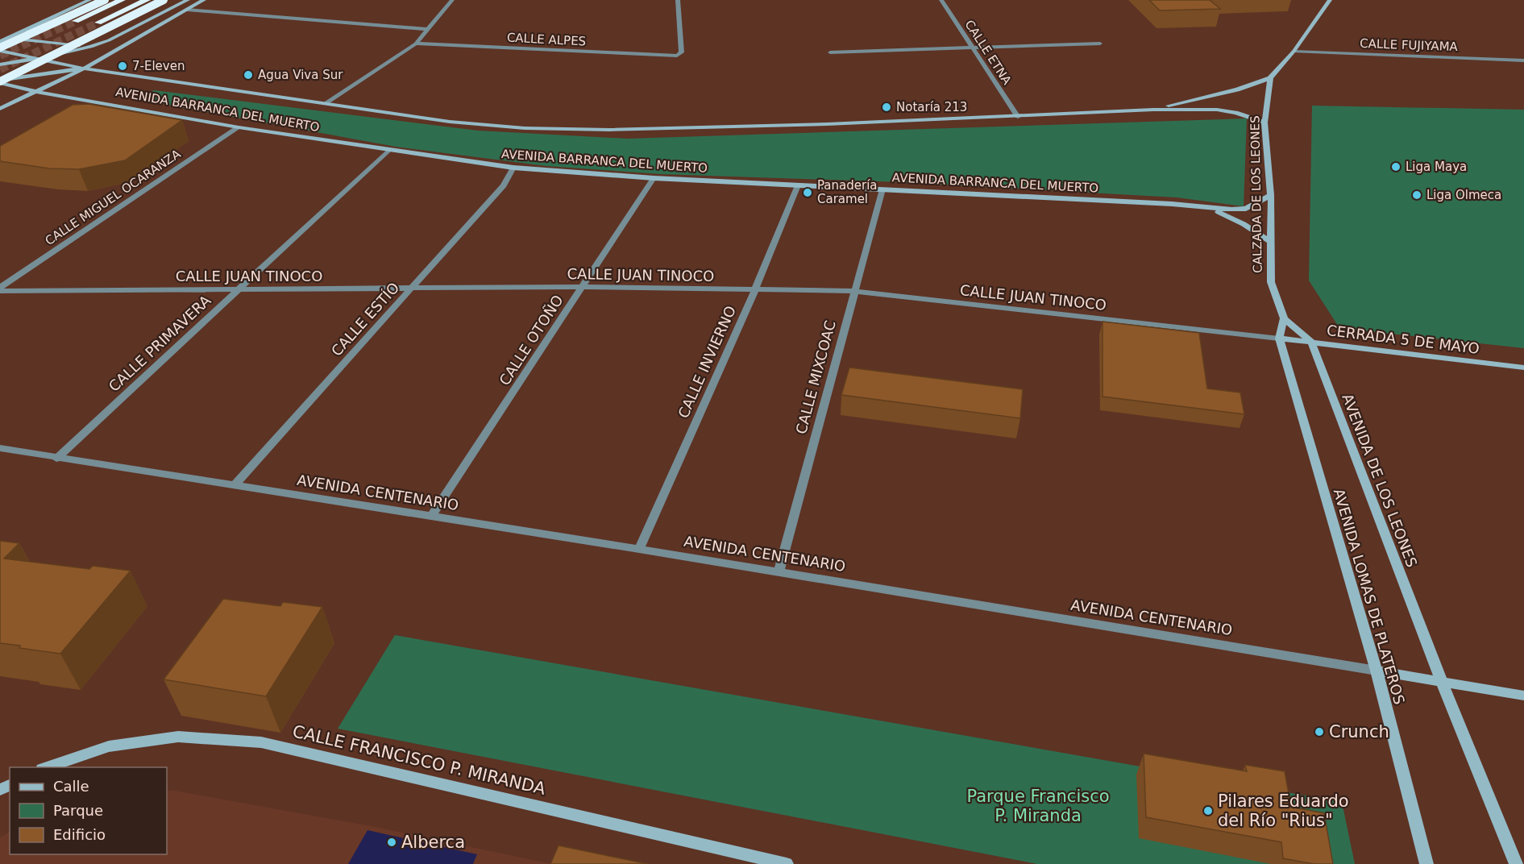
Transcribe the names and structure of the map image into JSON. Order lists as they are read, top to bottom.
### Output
{
  "streets": {
    "main road": [
      "AVENIDA BARRANCA DEL MUERTO",
      "CALZADA DE LOS LEONES",
      "CERRADA 5 DE MAYO",
      "AVENIDA DE LOS LEONES",
      "AVENIDA CENTENARIO",
      "AVENIDA LOMAS DE PLATEROS",
      "CALLE FRANCISCO P. MIRANDA"
    ],
    "street": [
      "CALLE ALPES",
      "CALLE FUJIYAMA",
      "CALLE ETNA",
      "CALLE MIGUEL OCARANZA",
      "CALLE JUAN TINOCO",
      "CALLE ESTÍO",
      "CALLE OTOÑO",
      "CALLE PRIMAVERA",
      "CALLE INVIERNO",
      "CALLE MIXCOAC"
    ]
  },
  "crossings": [
    ["CALLE ETNA", "AVENIDA BARRANCA DEL MUERTO"],
    ["AVENIDA BARRANCA DEL MUERTO", "CALZADA DE LOS LEONES"],
    ["AVENIDA BARRANCA DEL MUERTO", "CALLE MIGUEL OCARANZA"],
    ["AVENIDA BARRANCA DEL MUERTO", "CALLE ESTÍO"],
    ["AVENIDA BARRANCA DEL MUERTO", "CALLE OTOÑO"],
    ["AVENIDA BARRANCA DEL MUERTO", "CALLE PRIMAVERA"],
    ["AVENIDA BARRANCA DEL MUERTO", "CALLE INVIERNO"],
    ["AVENIDA BARRANCA DEL MUERTO", "CALLE MIXCOAC"],
    ["CALZADA DE LOS LEONES", "AVENIDA DE LOS LEONES"],
    ["CALLE MIGUEL OCARANZA", "CALLE JUAN TINOCO"],
    ["CALLE JUAN TINOCO", "CALLE ESTÍO"],
    ["CALLE JUAN TINOCO", "CERRADA 5 DE MAYO"],
    ["CALLE JUAN TINOCO", "CALLE OTOÑO"],
    ["CALLE JUAN TINOCO", "CALLE PRIMAVERA"],
    ["CALLE JUAN TINOCO", "CALLE INVIERNO"],
    ["CALLE JUAN TINOCO", "CALLE MIXCOAC"],
    ["CALLE JUAN TINOCO", "AVENIDA LOMAS DE PLATEROS"],
    ["CALLE ESTÍO", "AVENIDA CENTENARIO"],
    ["CERRADA 5 DE MAYO", "AVENIDA DE LOS LEONES"],
    ["CERRADA 5 DE MAYO", "AVENIDA LOMAS DE PLATEROS"],
    ["CALLE OTOÑO", "AVENIDA CENTENARIO"],
    ["CALLE PRIMAVERA", "AVENIDA CENTENARIO"],
    ["CALLE INVIERNO", "AVENIDA CENTENARIO"],
    ["CALLE MIXCOAC", "AVENIDA CENTENARIO"],
    ["AVENIDA DE LOS LEONES", "AVENIDA CENTENARIO"],
    ["AVENIDA CENTENARIO", "AVENIDA LOMAS DE PLATEROS"]
  ],
  "parks": ["Parque Francisco P. Miranda"],
  "places": [
    "7-Eleven",
    "Agua Viva Sur",
    "Notaría 213",
    "Liga Maya",
    "Panadería Caramel",
    "Liga Olmeca",
    "Crunch",
    "Pilares Eduardo del Río \"Rius\"",
    "Alberca"
  ],
  "legend": ["Calle", "Parque", "Edificio"]
}
